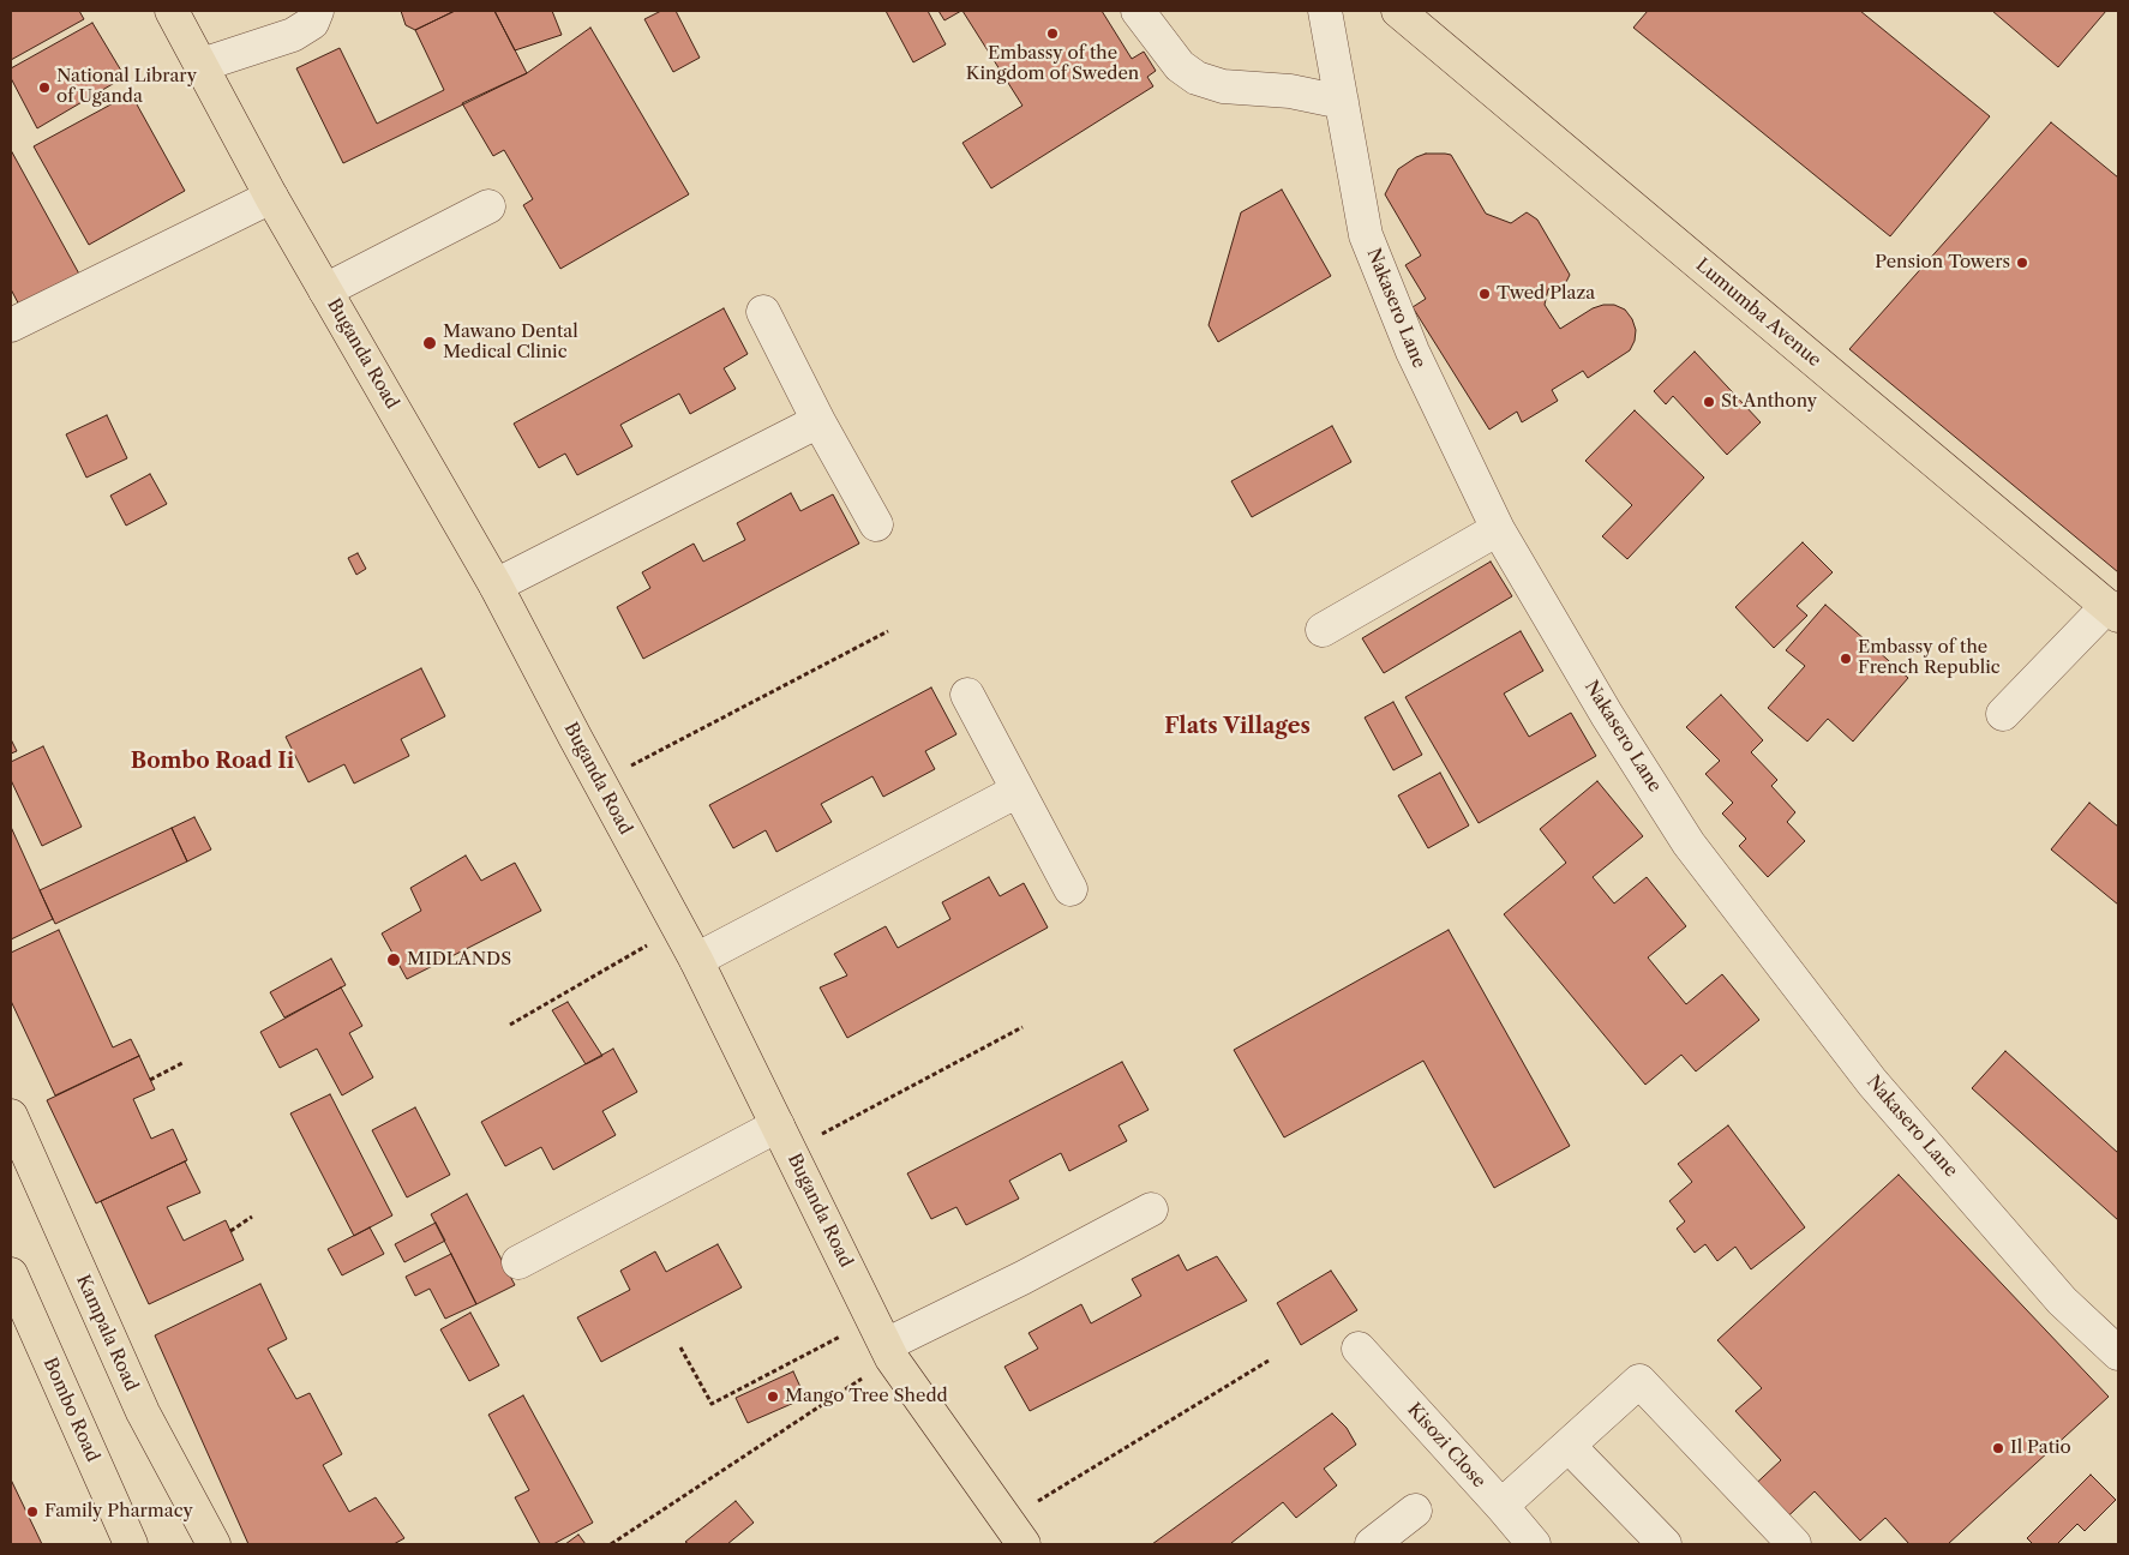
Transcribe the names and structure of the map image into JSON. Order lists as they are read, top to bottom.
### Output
{
  "streets": {
    "main road": [
      "Lumumba Avenue",
      "Buganda Road",
      "Kampala Road",
      "Bombo Road"
    ],
    "street": ["Nakasero Lane", "Kisozi Close"]
  },
  "districts": ["Flats Villages", "Bombo Road Ii"],
  "places": [
    "Embassy of the Kingdom of Sweden",
    "National Library of Uganda",
    "Pension Towers",
    "Twed Plaza",
    "Mawano Dental Medical Clinic",
    "St Anthony",
    "Embassy of the French Republic",
    "MIDLANDS",
    "Mango Tree Shedd",
    "Il Patio",
    "Family Pharmacy"
  ]
}
